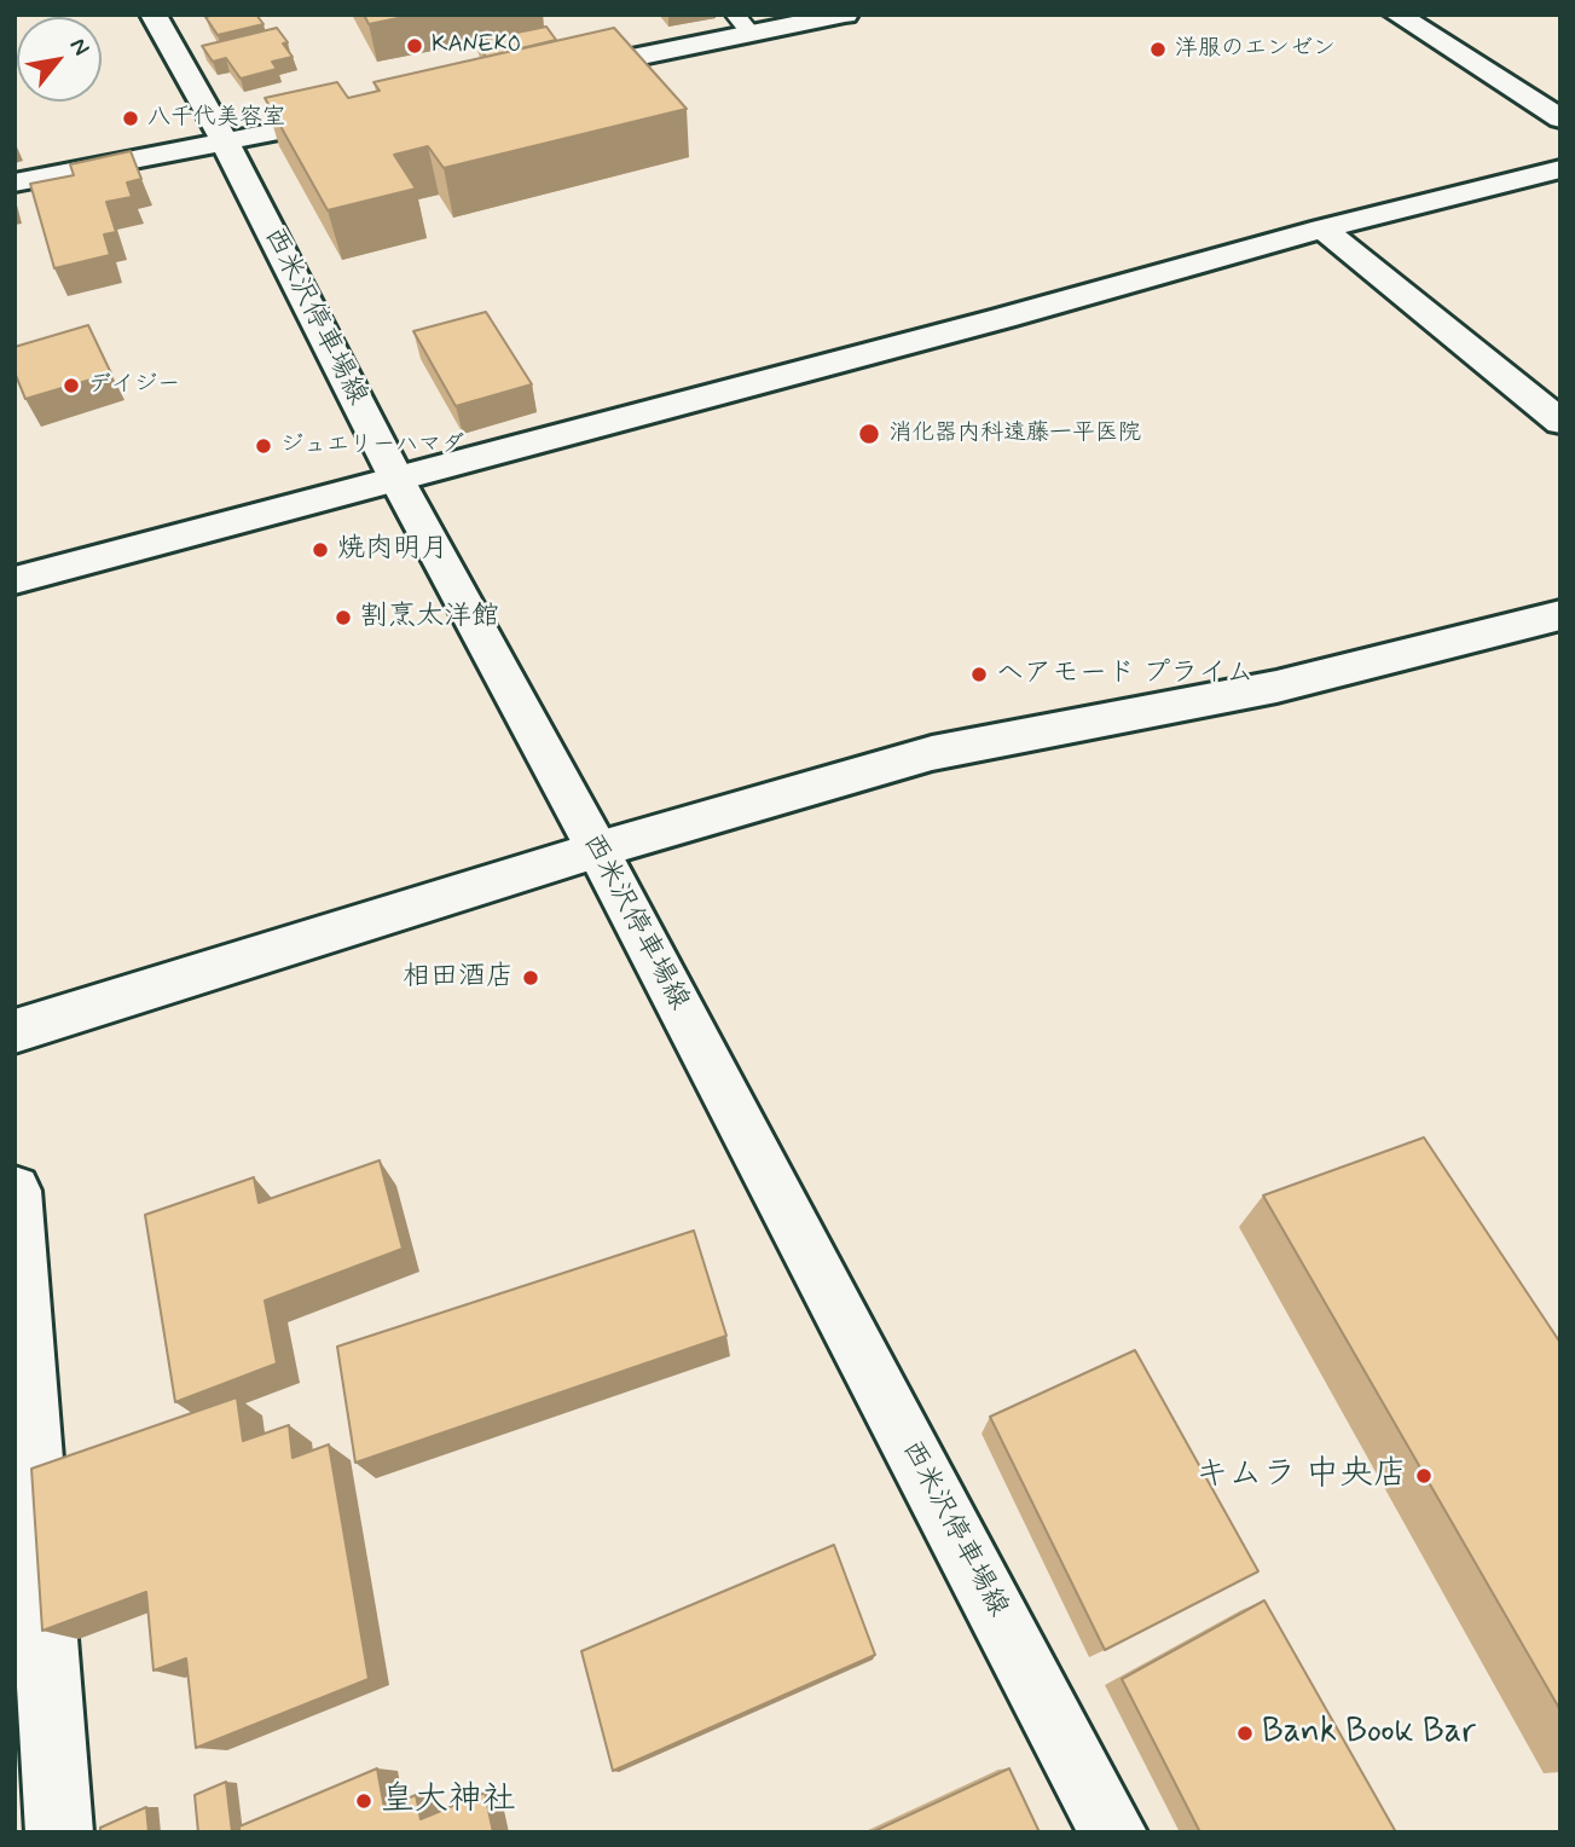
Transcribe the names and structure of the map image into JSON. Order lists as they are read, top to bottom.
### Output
{
  "streets": {
    "street": ["西米沢停車場線"]
  },
  "places": [
    "KANEKO",
    "洋服のエンゼン",
    "八千代美容室",
    "デイジー",
    "消化器内科遠藤一平医院",
    "ジュエリーハマダ",
    "焼肉明月",
    "割烹太洋館",
    "ヘアモード プライム",
    "相田酒店",
    "キムラ 中央店",
    "Bank Book Bar",
    "皇大神社"
  ],
  "north": "top right"
}
